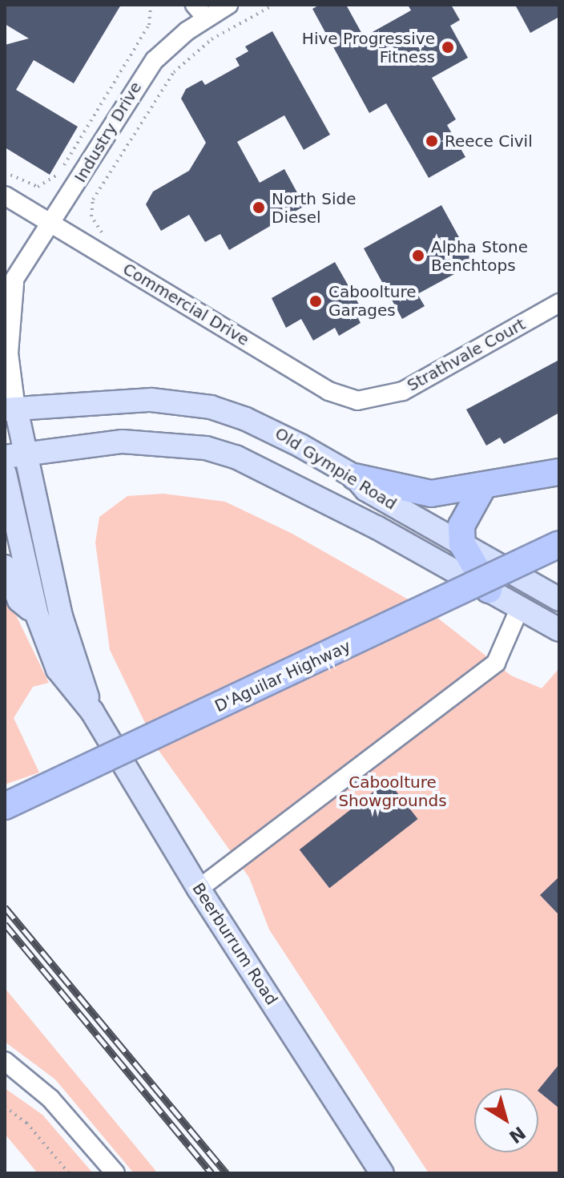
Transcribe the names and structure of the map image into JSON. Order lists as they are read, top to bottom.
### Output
{
  "streets": {
    "highway": ["D'Aguilar Highway"],
    "main road": ["Old Gympie Road", "Beerburrum Road"],
    "street": ["Industry Drive", "Commercial Drive", "Strathvale Court"]
  },
  "crossings": [
    ["Industry Drive", "Commercial Drive"],
    ["Industry Drive", "Old Gympie Road"],
    ["Industry Drive", "Beerburrum Road"],
    ["Commercial Drive", "Strathvale Court"],
    ["Old Gympie Road", "Beerburrum Road"]
  ],
  "parks": ["Caboolture Showgrounds"],
  "places": [
    "Hive Progressive Fitness",
    "Reece Civil",
    "North Side Diesel",
    "Alpha Stone Benchtops",
    "Caboolture Garages"
  ],
  "north": "bottom right"
}
